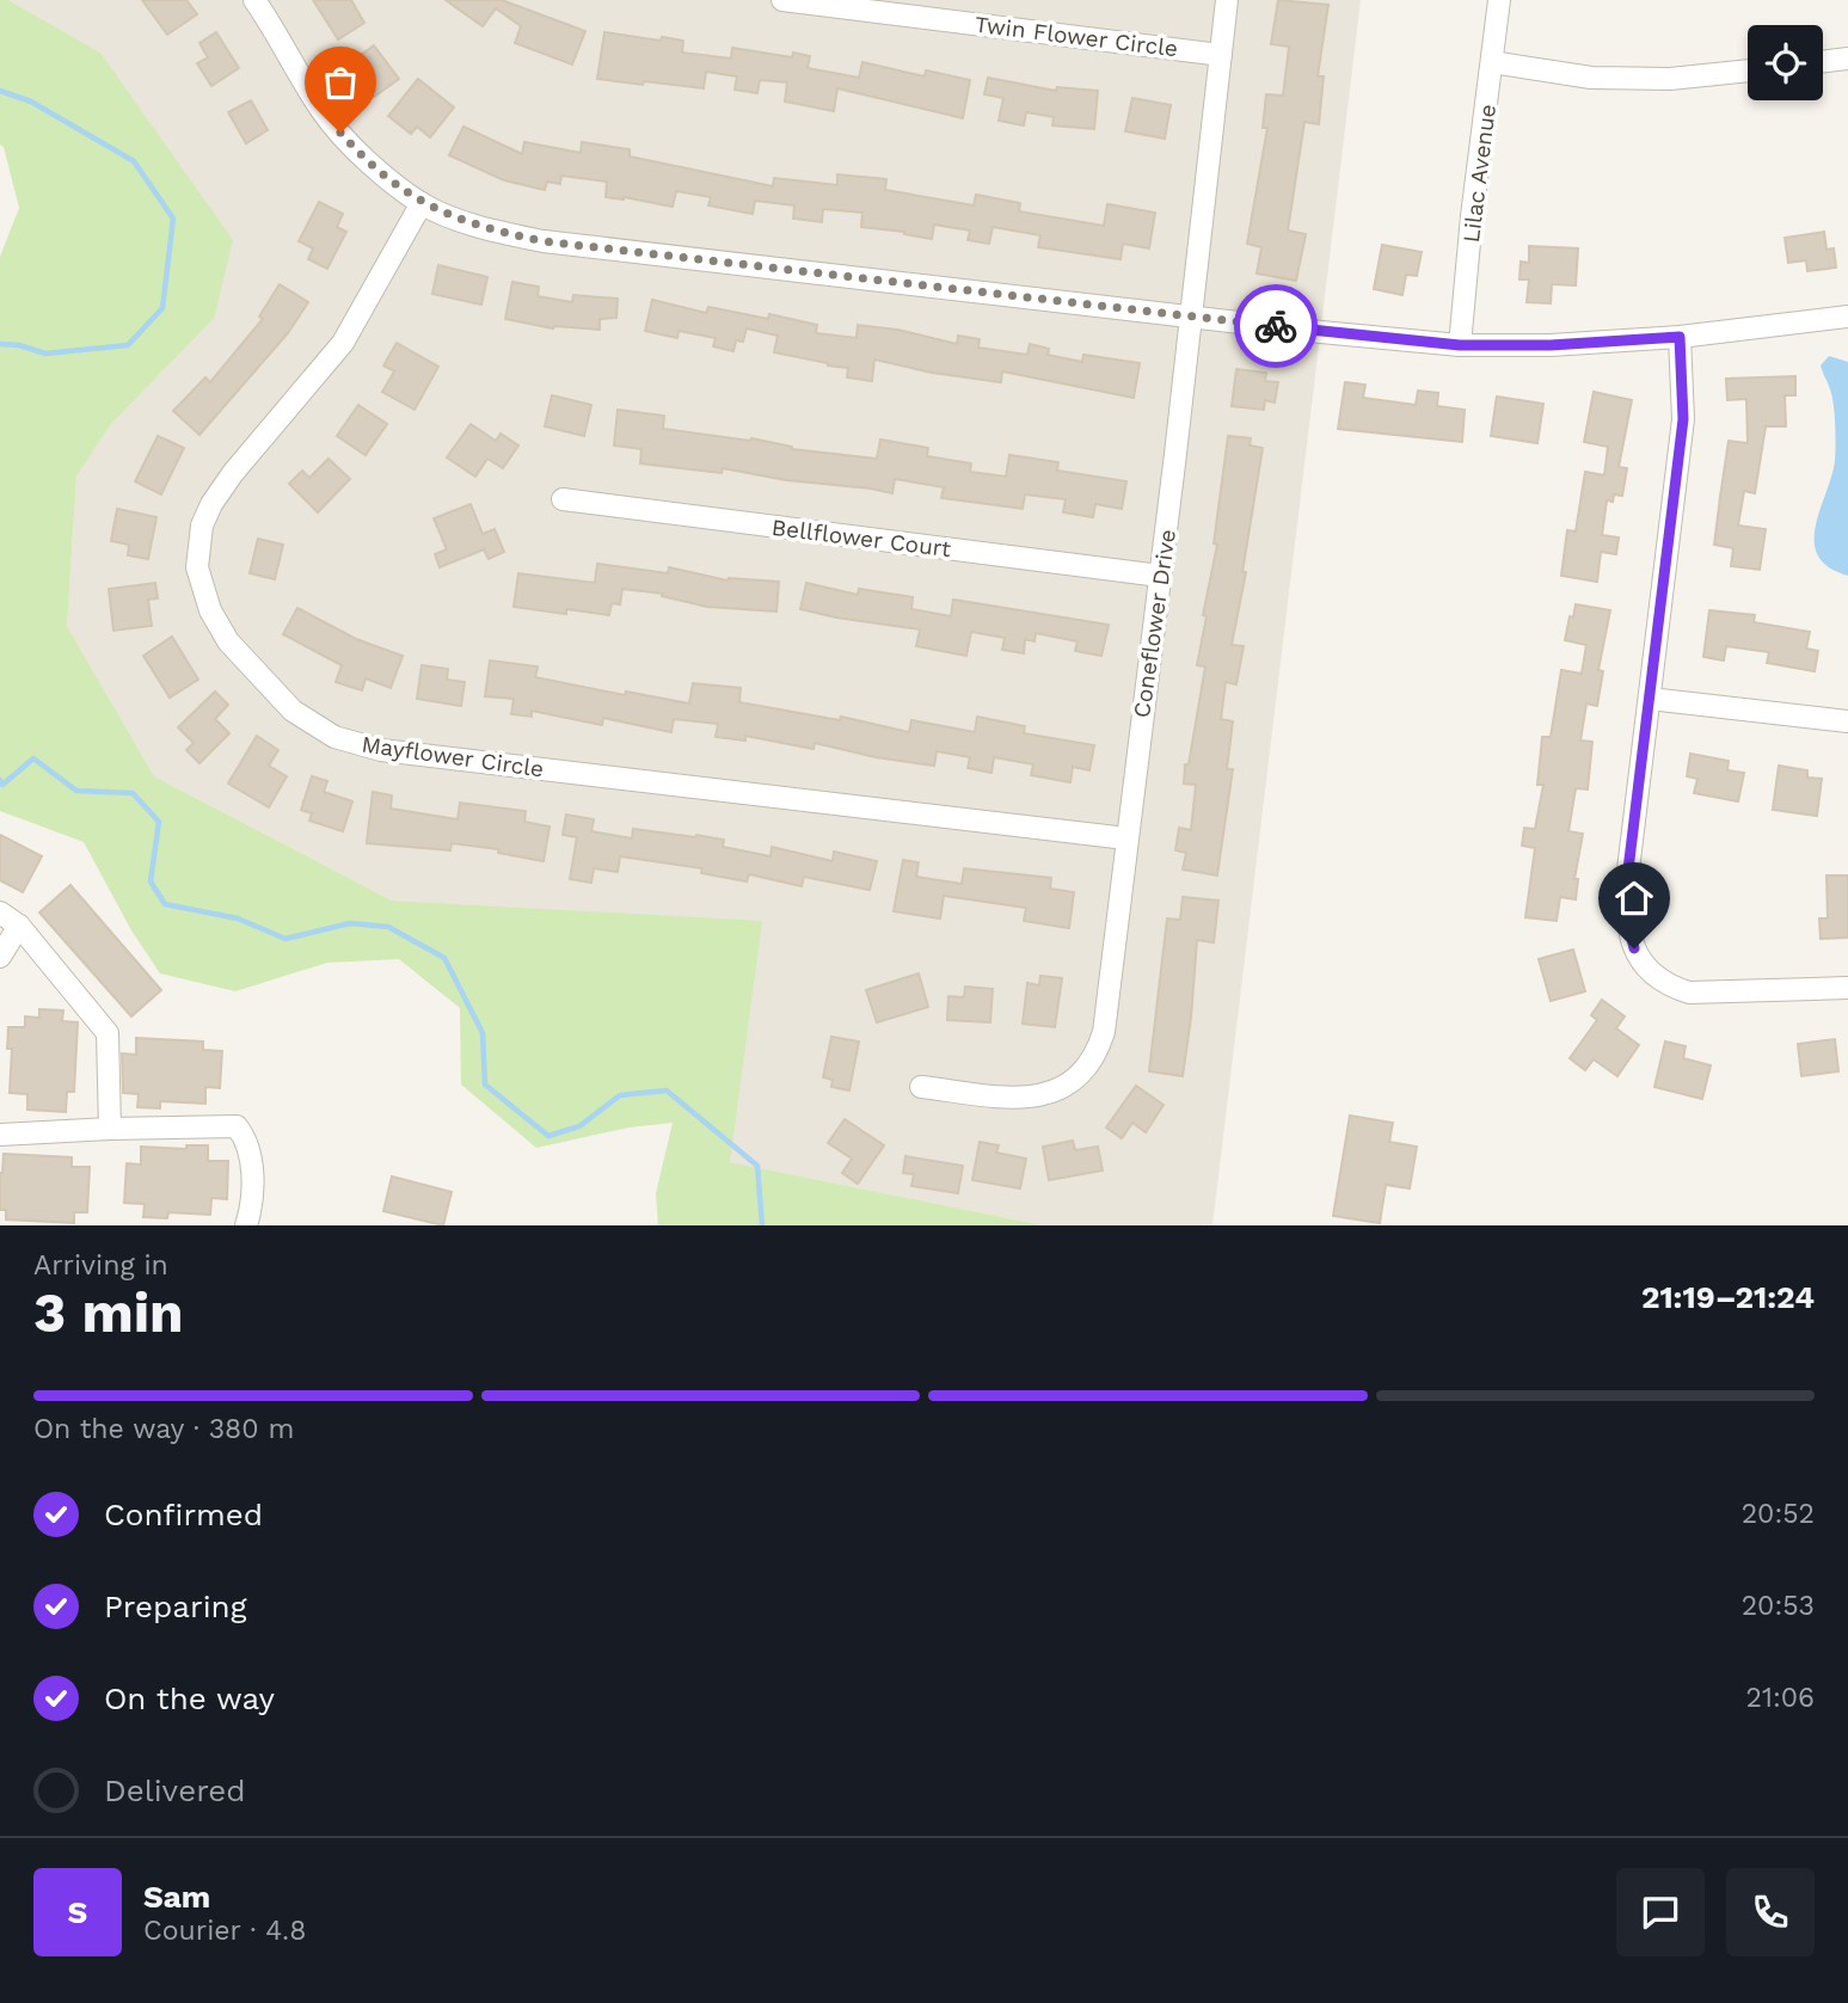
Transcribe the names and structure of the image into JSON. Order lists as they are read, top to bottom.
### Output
{
  "streets": {
    "street": [
      "Twin Flower Circle",
      "Lilac Avenue",
      "Bellflower Court",
      "Coneflower Drive",
      "Mayflower Circle"
    ]
  },
  "crossings": [
    ["Twin Flower Circle", "Coneflower Drive"],
    ["Bellflower Court", "Coneflower Drive"],
    ["Coneflower Drive", "Mayflower Circle"]
  ],
  "page": {
    "heading": ["3 min", "Arriving in", "21:19–21:24"],
    "panel": ["Sam", "Courier · 4.8"],
    "bar": "On the way · 380 m",
    "list": [
      ["Confirmed", "20:52"],
      ["Preparing", "20:53"],
      ["On the way", "21:06"],
      "Delivered"
    ],
    "round": "S"
  }
}
